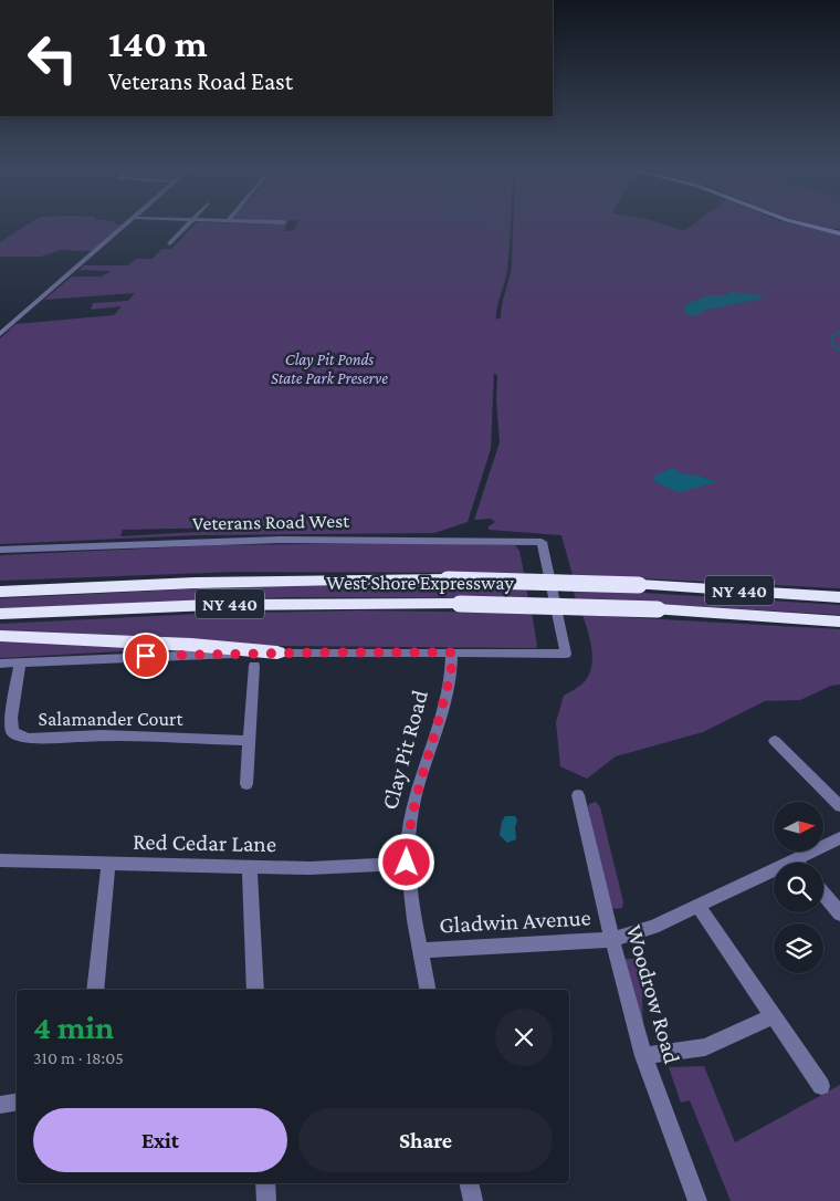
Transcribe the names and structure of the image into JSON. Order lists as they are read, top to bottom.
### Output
{
  "streets": {
    "highway": ["West Shore Expressway", "NY 440"],
    "street": [
      "Veterans Road West",
      "Salamander Court",
      "Clay Pit Road",
      "Red Cedar Lane",
      "Gladwin Avenue",
      "Woodrow Road"
    ]
  },
  "crossings": [
    ["Veterans Road West", "Clay Pit Road"],
    ["Clay Pit Road", "Red Cedar Lane"],
    ["Clay Pit Road", "Gladwin Avenue"],
    ["Gladwin Avenue", "Woodrow Road"]
  ],
  "parks": ["Clay Pit Ponds State Park Preserve"],
  "north": "right",
  "page": {
    "turn": ["140 m", "Veterans Road East"],
    "heading": ["4 min", "310 m · 18:05"],
    "buttons": ["Exit", "Share"]
  }
}
